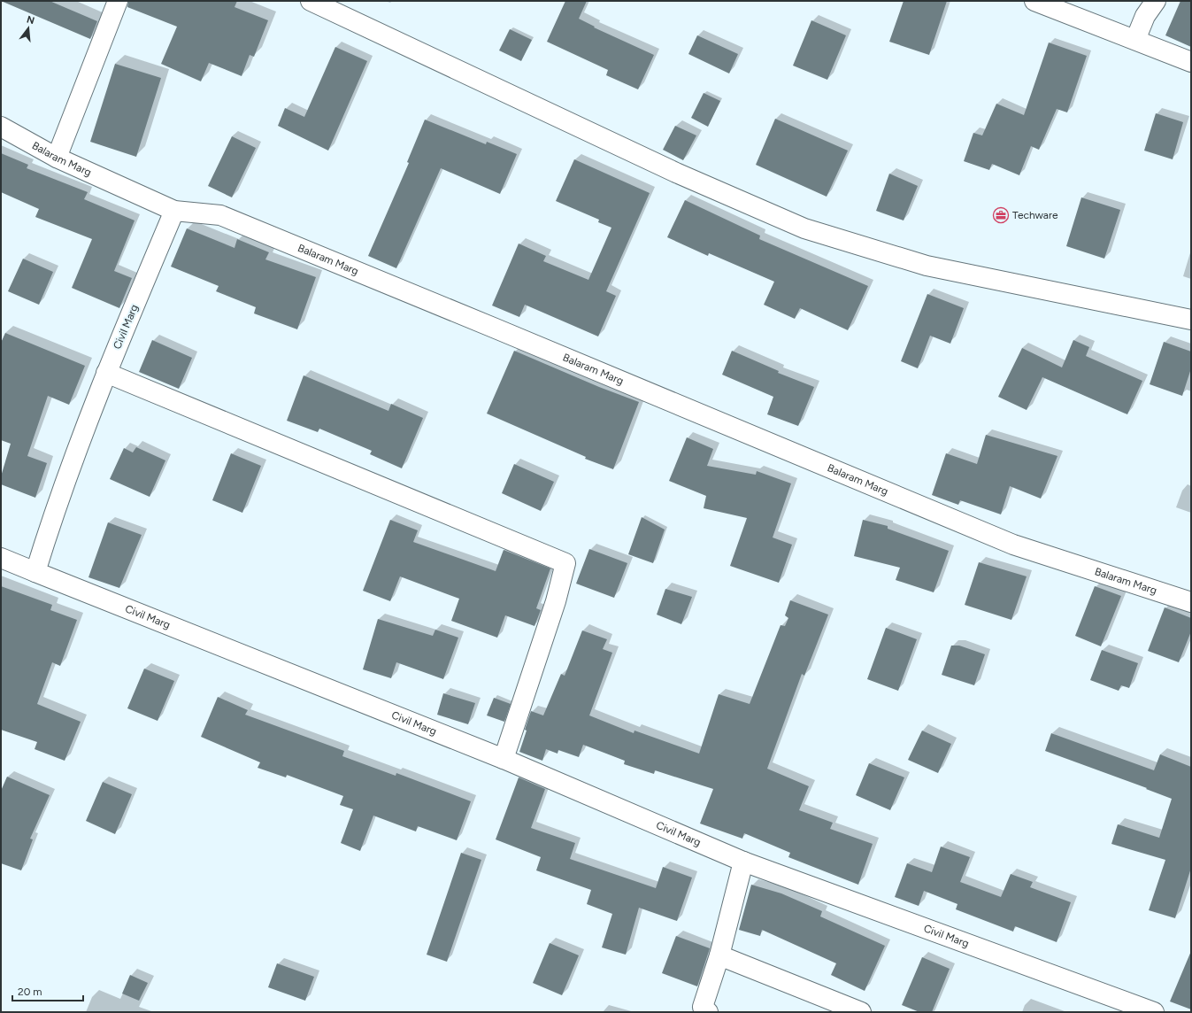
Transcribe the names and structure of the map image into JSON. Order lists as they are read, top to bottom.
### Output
{
  "streets": {
    "street": ["Balaram Marg", "Civil Marg"]
  },
  "crossings": [
    ["Balaram Marg", "Civil Marg"]
  ],
  "places": {
    "office": ["Techware"]
  },
  "scale_bar": "20 m",
  "north": "top"
}
